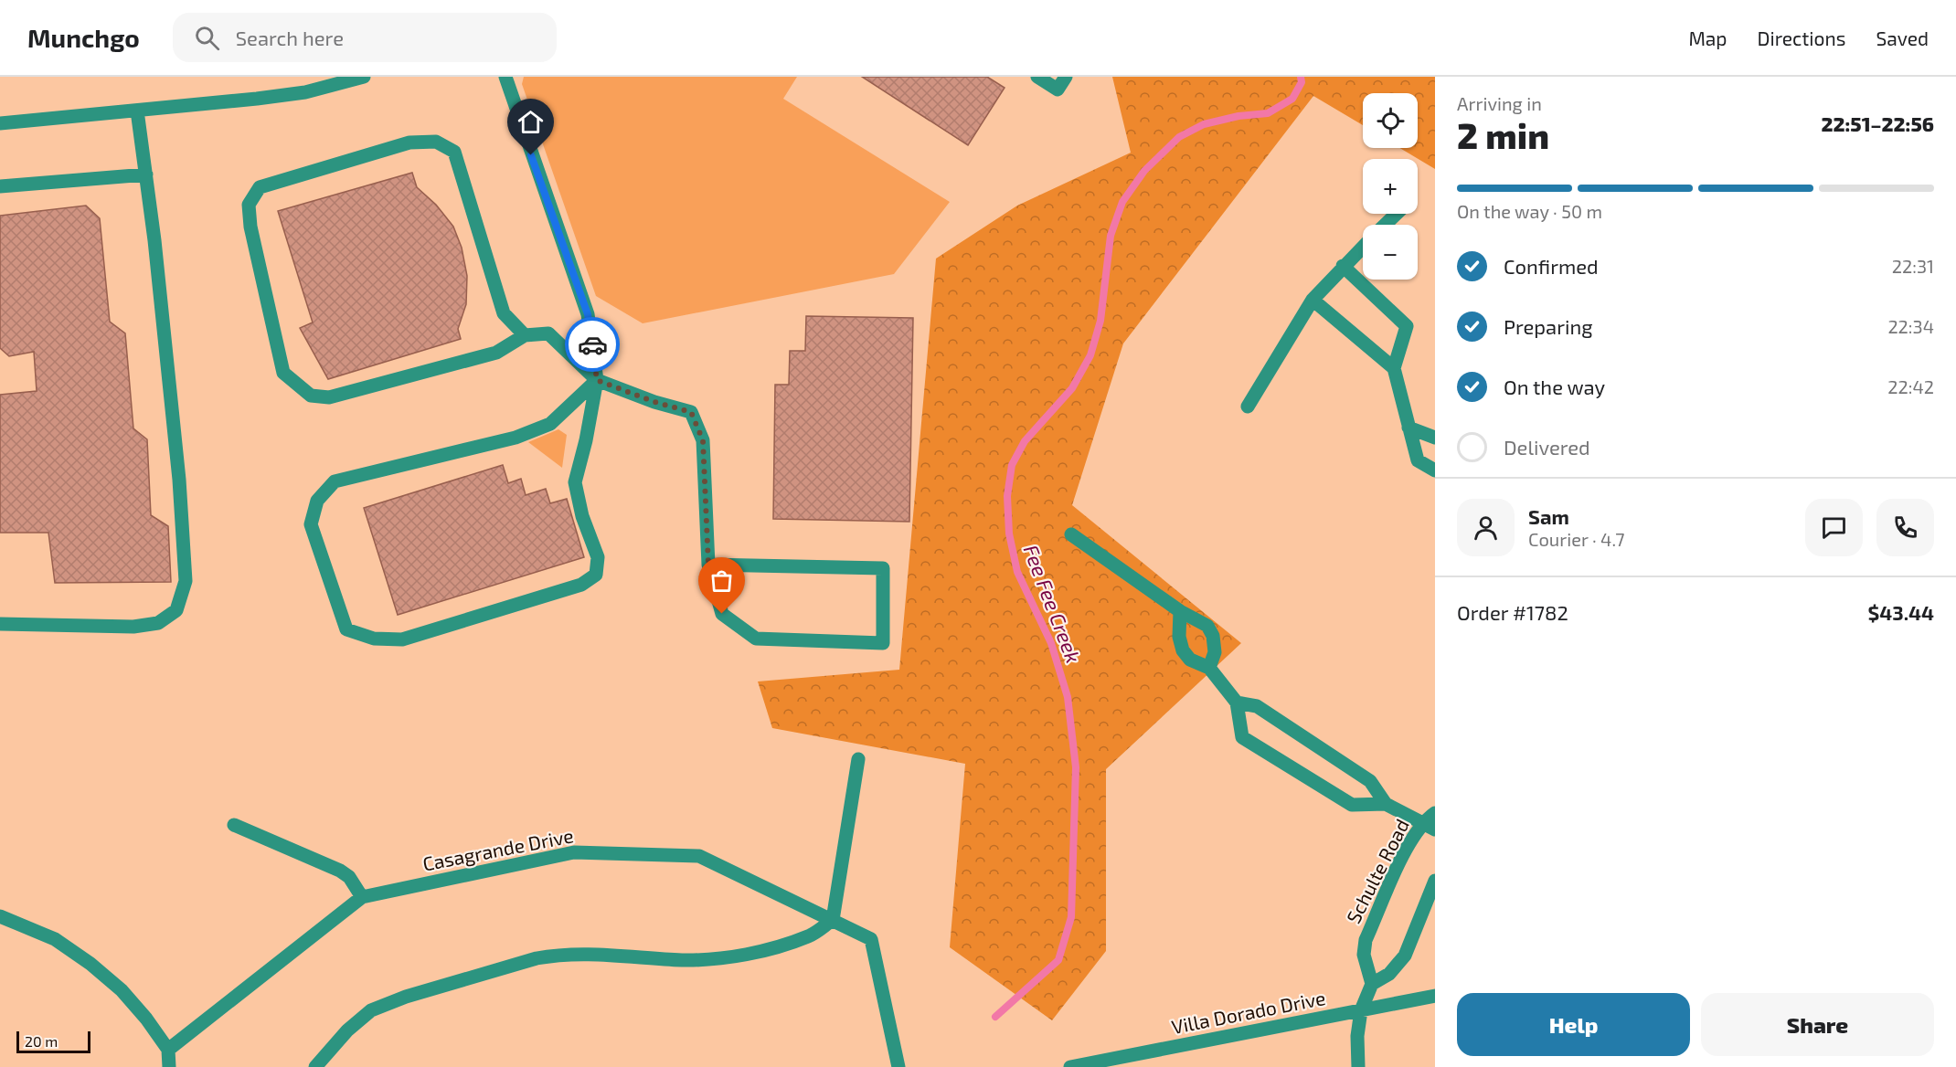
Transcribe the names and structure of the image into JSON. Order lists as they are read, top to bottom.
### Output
{
  "streets": {
    "street": ["Casagrande Drive", "Schulte Road", "Villa Dorado Drive"]
  },
  "water": ["Fee Fee Creek"],
  "scale_bar": "20 m",
  "page": {
    "header": "Munchgo",
    "search": "Search here",
    "nav": ["Map", "Directions", "Saved"],
    "heading": ["2 min", "Arriving in", "22:51–22:56"],
    "panel": [
      "Sam",
      "Courier · 4.7",
      "Order #1782",
      "$43.44"
    ],
    "map_buttons": ["+", "−"],
    "bar": "On the way · 50 m",
    "list": [
      ["Confirmed", "22:31"],
      ["Preparing", "22:34"],
      ["On the way", "22:42"],
      "Delivered"
    ],
    "buttons": ["Help", "Share"],
    "scale": "20 m"
  }
}
